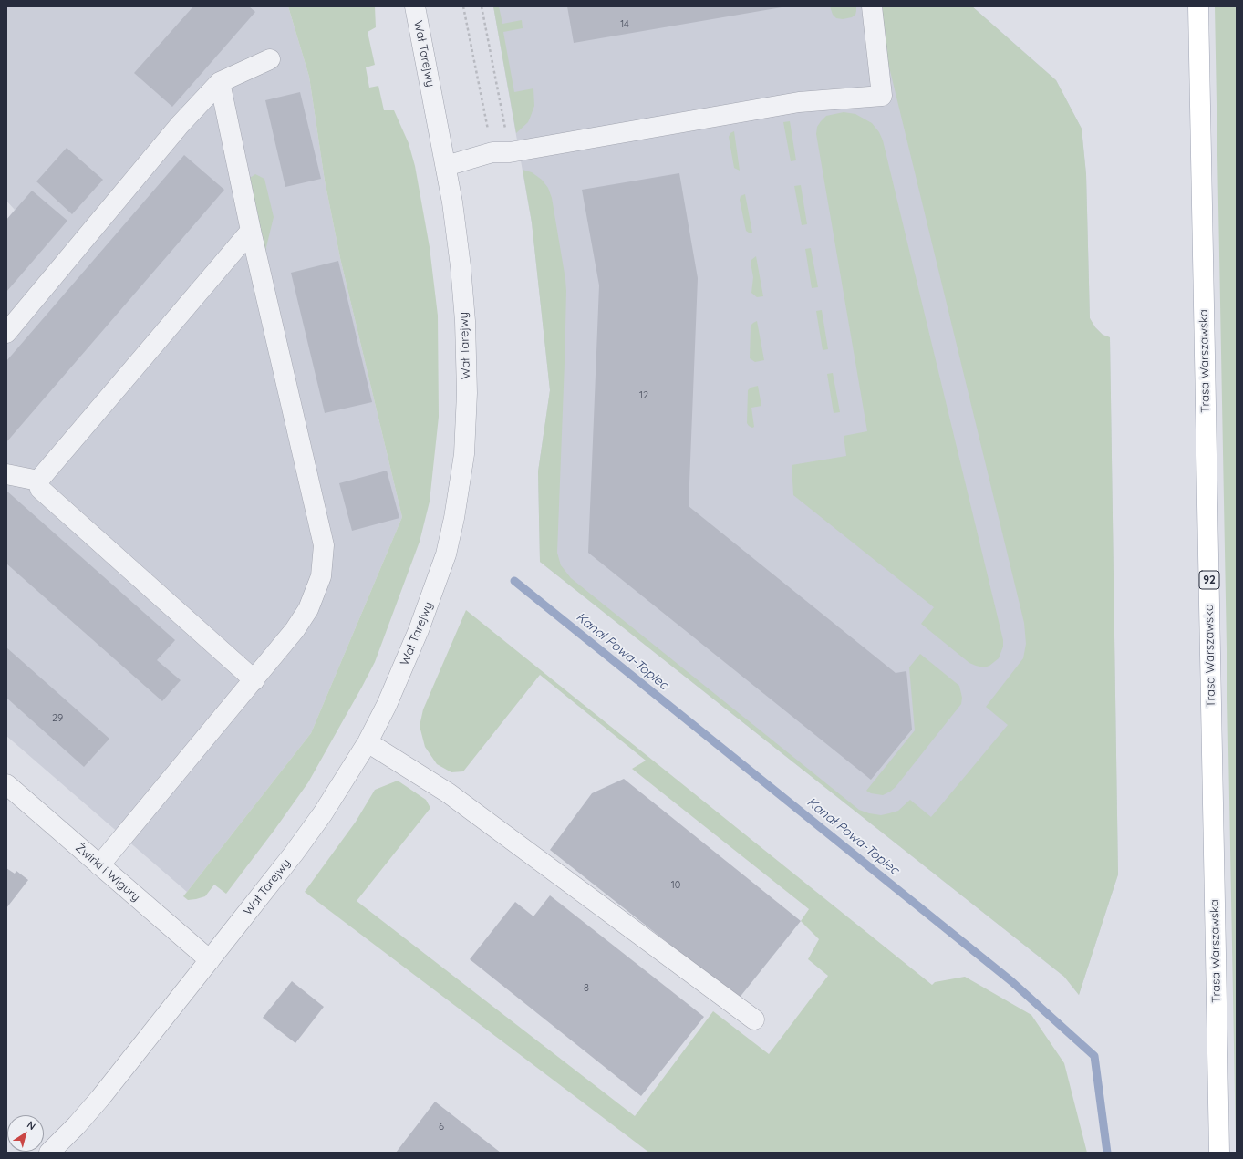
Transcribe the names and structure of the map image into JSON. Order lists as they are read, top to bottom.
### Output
{
  "streets": {
    "main road": ["Trasa Warszawska", "92"],
    "street": ["Wał Tarejwy", "Żwirki i Wigury"]
  },
  "crossings": [
    ["Wał Tarejwy", "Żwirki i Wigury"]
  ],
  "water": ["Kanał Powa-Topiec"],
  "house_numbers": [
    "14",
    "12",
    "29",
    "10",
    "8",
    "6"
  ],
  "north": "top right"
}
